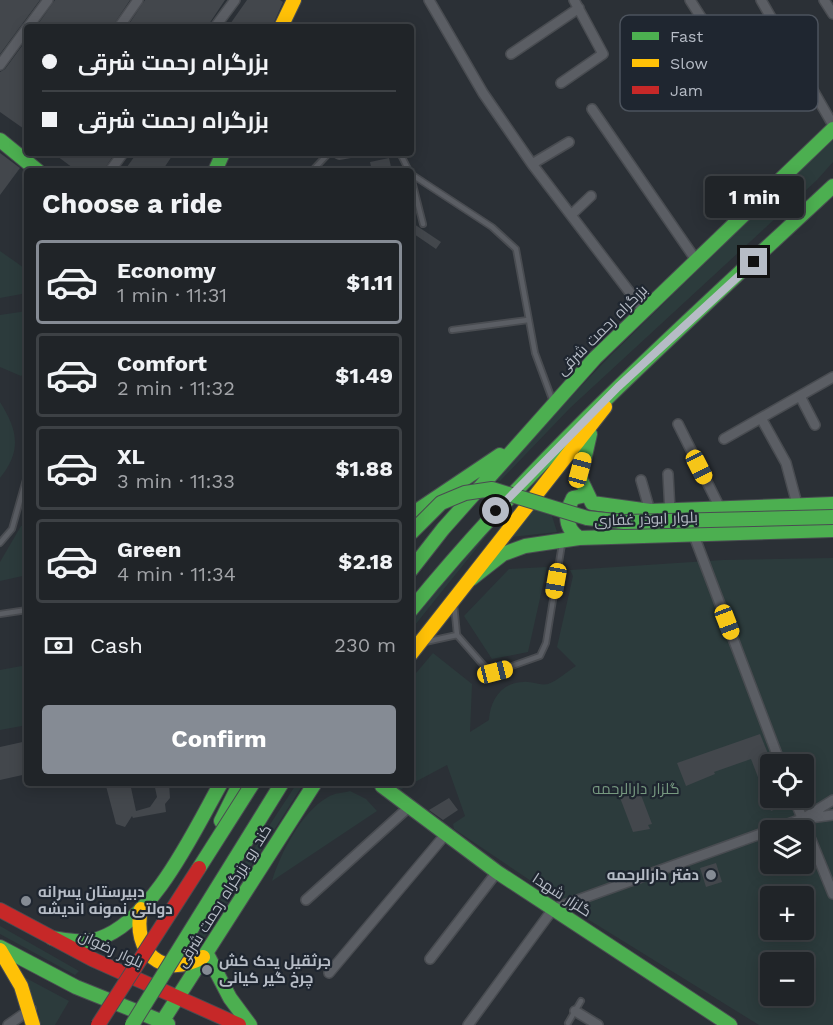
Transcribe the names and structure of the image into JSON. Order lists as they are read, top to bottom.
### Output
{
  "streets": {
    "main road": [
      "بزرگراه رحمت شرقی",
      "بلوار ابوذر غفاری",
      "گلزار شهدا",
      "کند رو بزرگراه رحمت شرقی",
      "بلوار رضوان"
    ]
  },
  "crossings": [
    ["کند رو بزرگراه رحمت شرقی", "بلوار رضوان"]
  ],
  "parks": ["گلزار دارالرحمه"],
  "places": ["دفتر دارالرحمه", "دبیرستان پسرانه دولتی نمونه اندیشه", "جرثقیل یدک کش چرخ گیر کیانی"],
  "legend": ["Fast", "Slow", "Jam"],
  "page": {
    "banner": ["بزرگراه رحمت شرقی", "بزرگراه رحمت شرقی"],
    "heading": "Choose a ride",
    "bubble": "1 min",
    "list": [
      {
        "name": "Economy",
        "note": "1 min · 11:31",
        "value": "$1.11"
      },
      {
        "name": "Comfort",
        "note": "2 min · 11:32",
        "value": "$1.49"
      },
      {
        "name": "XL",
        "note": "3 min · 11:33",
        "value": "$1.88"
      },
      {
        "name": "Green",
        "note": "4 min · 11:34",
        "value": "$2.18"
      }
    ],
    "pay": ["Cash", "230 m"],
    "buttons": "Confirm",
    "map_buttons": ["+", "−"]
  }
}
